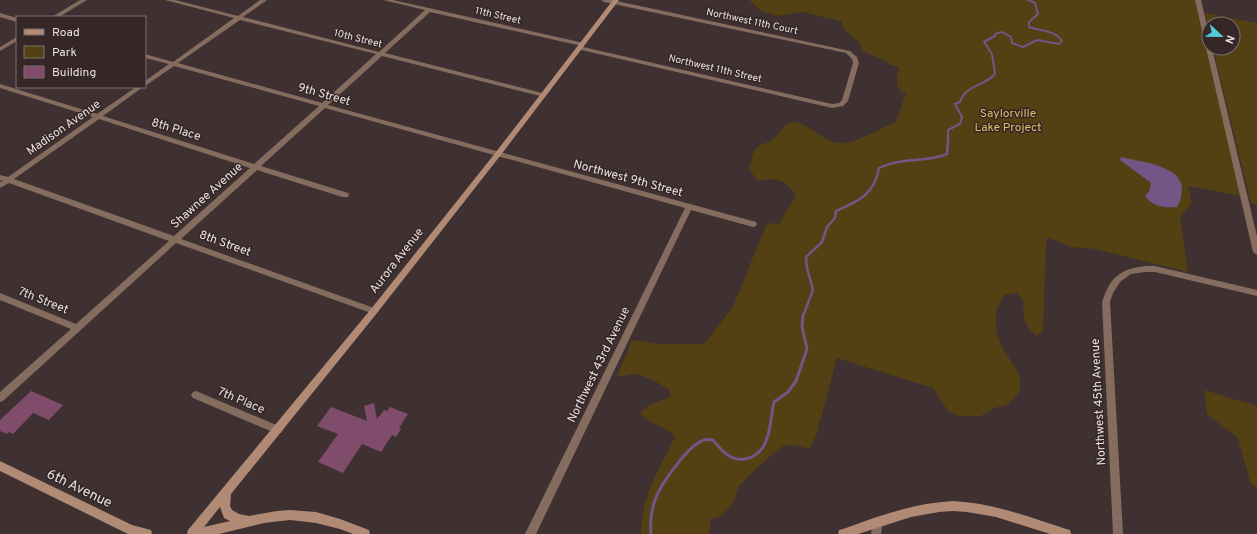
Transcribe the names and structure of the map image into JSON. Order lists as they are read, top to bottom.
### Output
{
  "streets": {
    "street": [
      "11th Street",
      "Northwest 11th Court",
      "10th Street",
      "Northwest 11th Street",
      "9th Street",
      "Madison Avenue",
      "8th Place",
      "Northwest 9th Street",
      "Shawnee Avenue",
      "8th Street",
      "Aurora Avenue",
      "7th Street",
      "Northwest 43rd Avenue",
      "7th Place",
      "Northwest 45th Avenue",
      "6th Avenue"
    ]
  },
  "crossings": [
    ["11th Street", "Northwest 11th Street"],
    ["11th Street", "Shawnee Avenue"],
    ["11th Street", "Aurora Avenue"],
    ["Northwest 11th Court", "Northwest 11th Street"],
    ["Northwest 11th Court", "Aurora Avenue"],
    ["10th Street", "Shawnee Avenue"],
    ["10th Street", "Aurora Avenue"],
    ["Northwest 11th Street", "Aurora Avenue"],
    ["9th Street", "Northwest 9th Street"],
    ["9th Street", "Shawnee Avenue"],
    ["9th Street", "Aurora Avenue"],
    ["Madison Avenue", "8th Place"],
    ["Madison Avenue", "8th Street"],
    ["8th Place", "Shawnee Avenue"],
    ["Northwest 9th Street", "Aurora Avenue"],
    ["Northwest 9th Street", "Northwest 43rd Avenue"],
    ["Shawnee Avenue", "8th Street"],
    ["Shawnee Avenue", "7th Street"],
    ["8th Street", "Aurora Avenue"],
    ["Aurora Avenue", "7th Place"]
  ],
  "parks": ["Saylorville Lake Project"],
  "legend": ["Road", "Park", "Building"],
  "north": "right"
}
